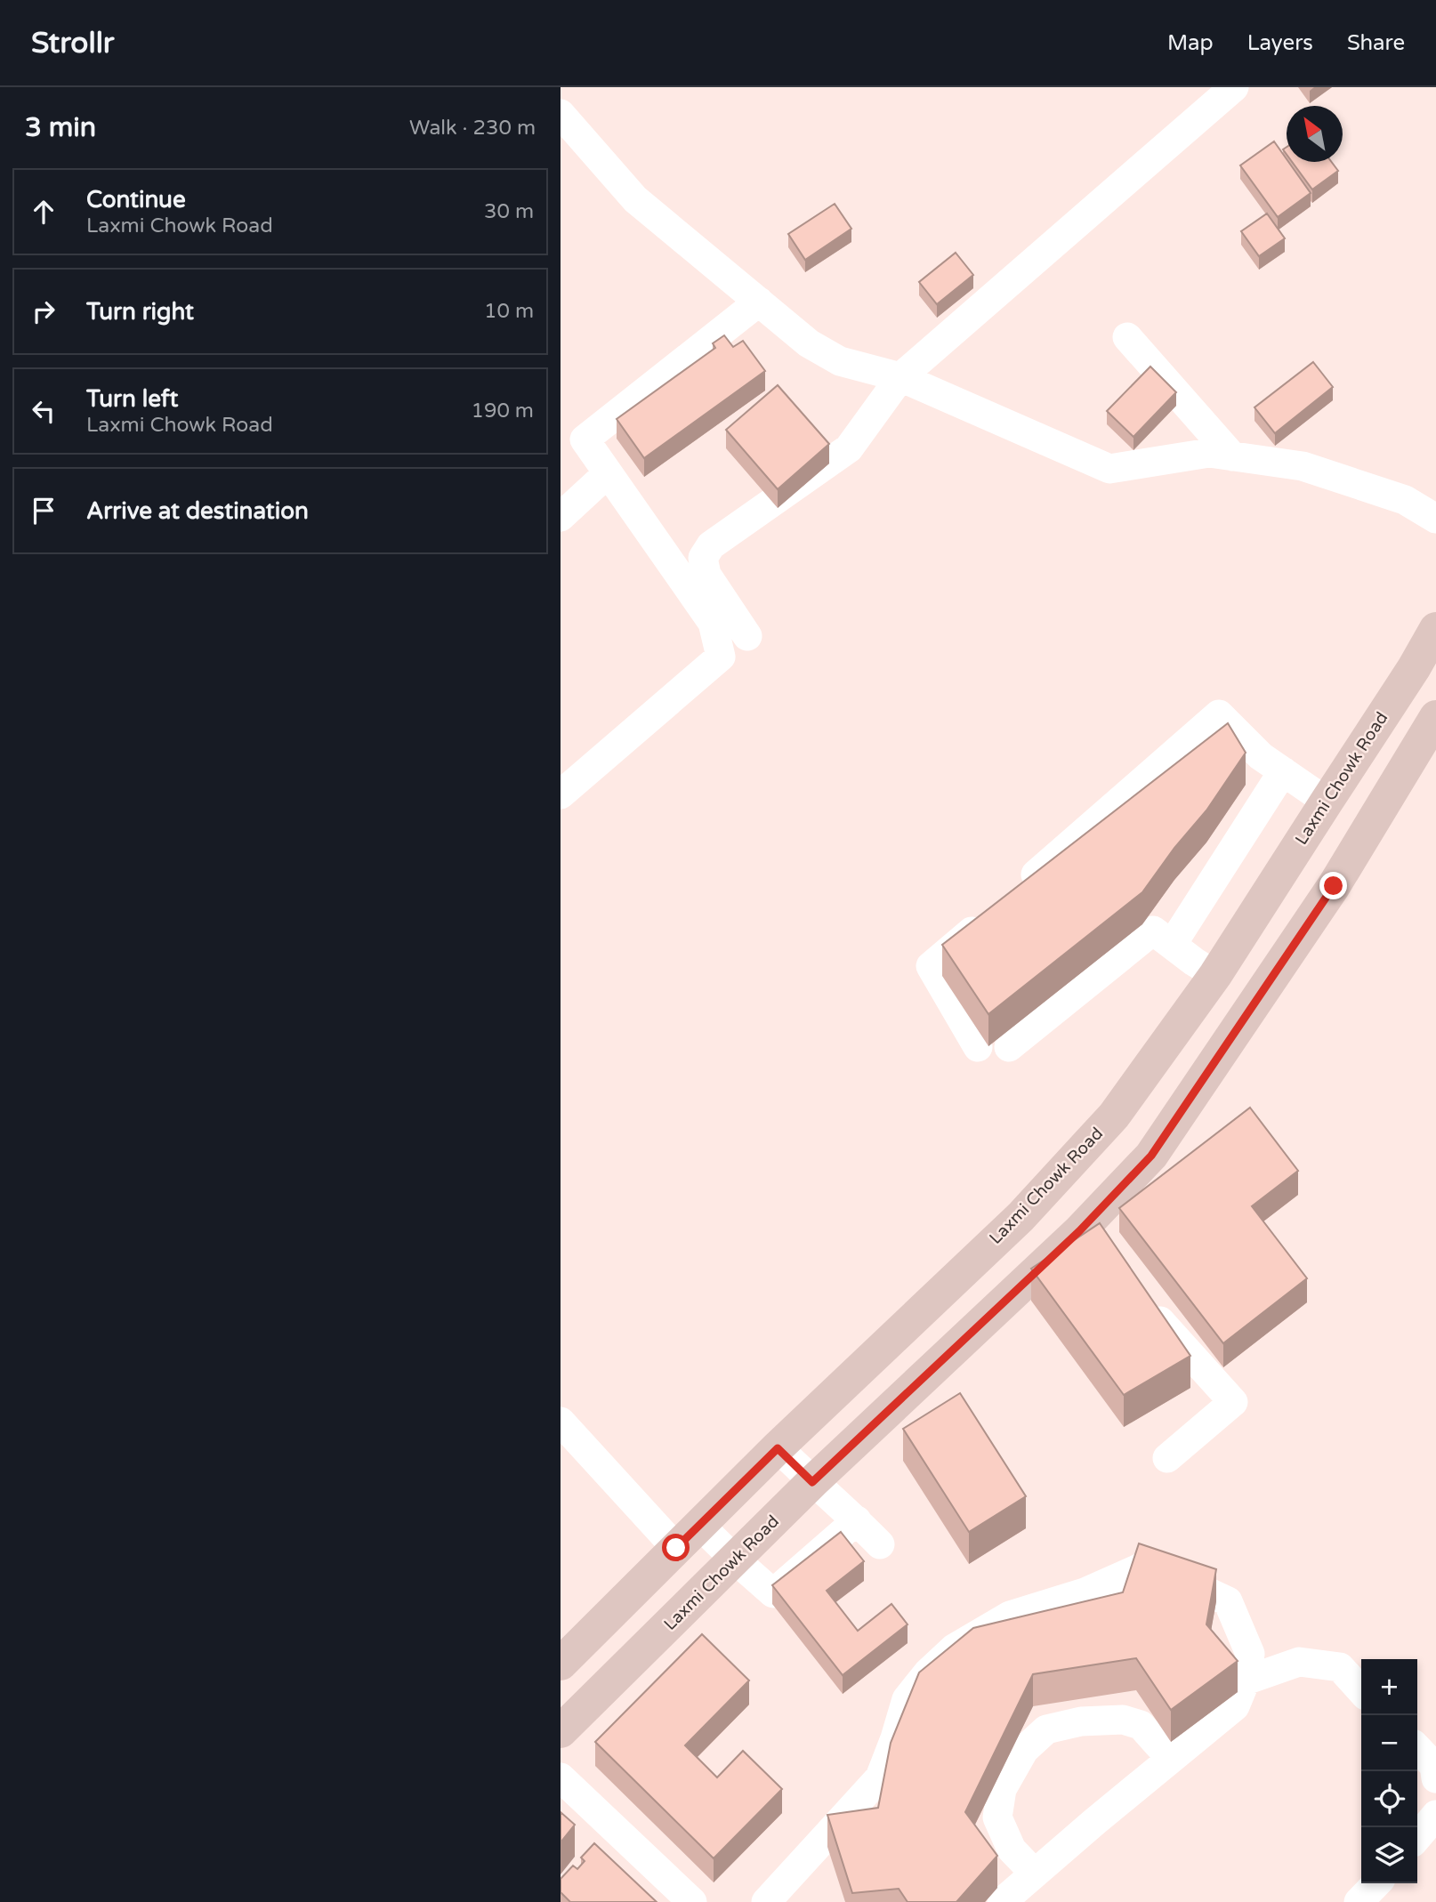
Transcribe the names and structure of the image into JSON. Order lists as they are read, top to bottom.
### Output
{
  "streets": {
    "main road": ["Laxmi Chowk Road"]
  },
  "north": "top left",
  "page": {
    "header": "Strollr",
    "nav": ["Map", "Layers", "Share"],
    "heading": ["3 min", "Walk · 230 m"],
    "list": [
      ["Continue", "Laxmi Chowk Road", "30 m"],
      ["Turn right", "10 m"],
      ["Turn left", "Laxmi Chowk Road", "190 m"],
      "Arrive at destination"
    ],
    "map_buttons": ["+", "−"]
  }
}
